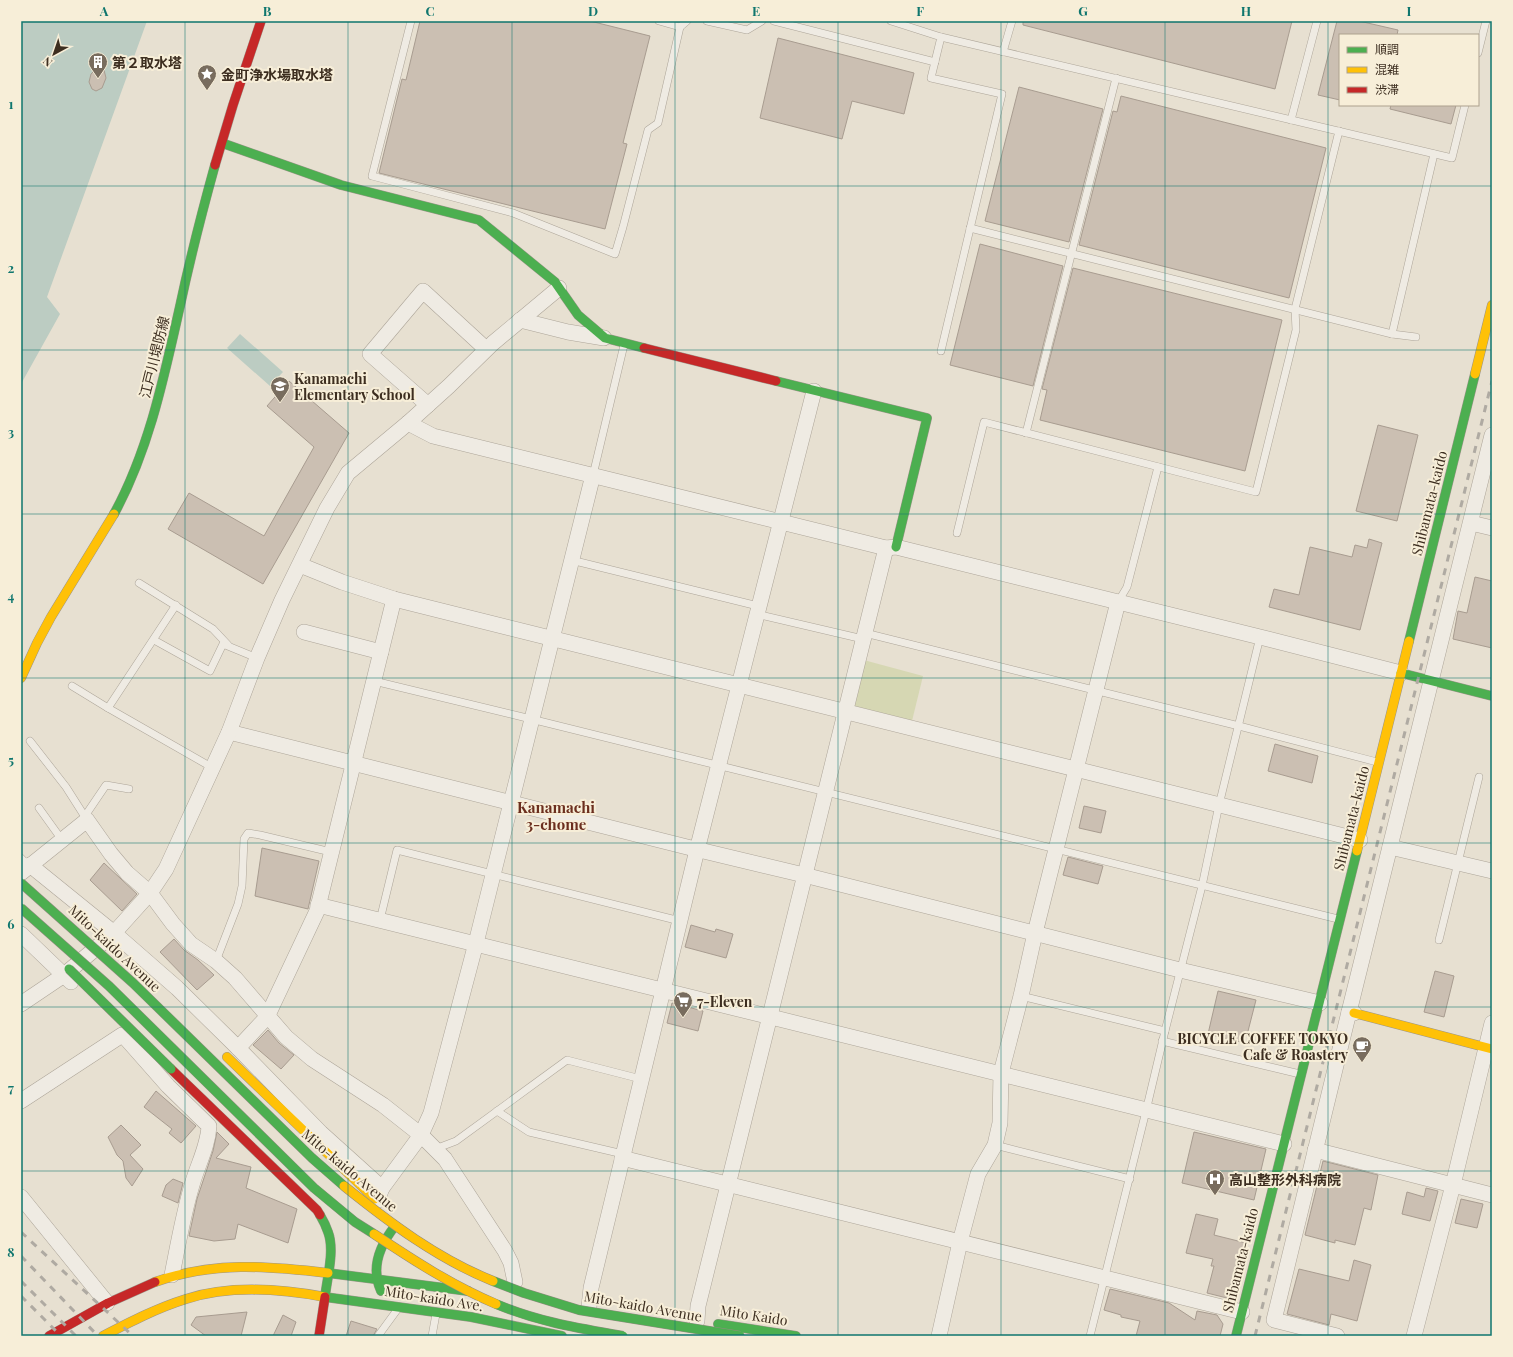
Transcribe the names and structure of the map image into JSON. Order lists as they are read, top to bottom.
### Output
{
  "streets": {
    "main road": [
      "江戸川堤防線",
      "Shibamata-kaido",
      "Mito-kaido Avenue",
      "Mito-kaido Ave.",
      "Mito Kaido"
    ]
  },
  "districts": ["Kanamachi 3-chome"],
  "places": {
    "building": ["第２取水塔"],
    "place": ["金町浄水場取水塔"],
    "school or university": ["Kanamachi Elementary School"],
    "supermarket": ["7-Eleven"],
    "cafe": ["BICYCLE COFFEE TOKYO Cafe & Roastery"],
    "hospital": ["高山整形外科病院"]
  },
  "legend": ["順調", "混雑", "渋滞"],
  "north": "bottom left",
  "grid": {
    "columns": [
      "A",
      "B",
      "C",
      "D",
      "E",
      "F",
      "G",
      "H",
      "I"
    ],
    "rows": [
      "1",
      "2",
      "3",
      "4",
      "5",
      "6",
      "7",
      "8"
    ]
  }
}
